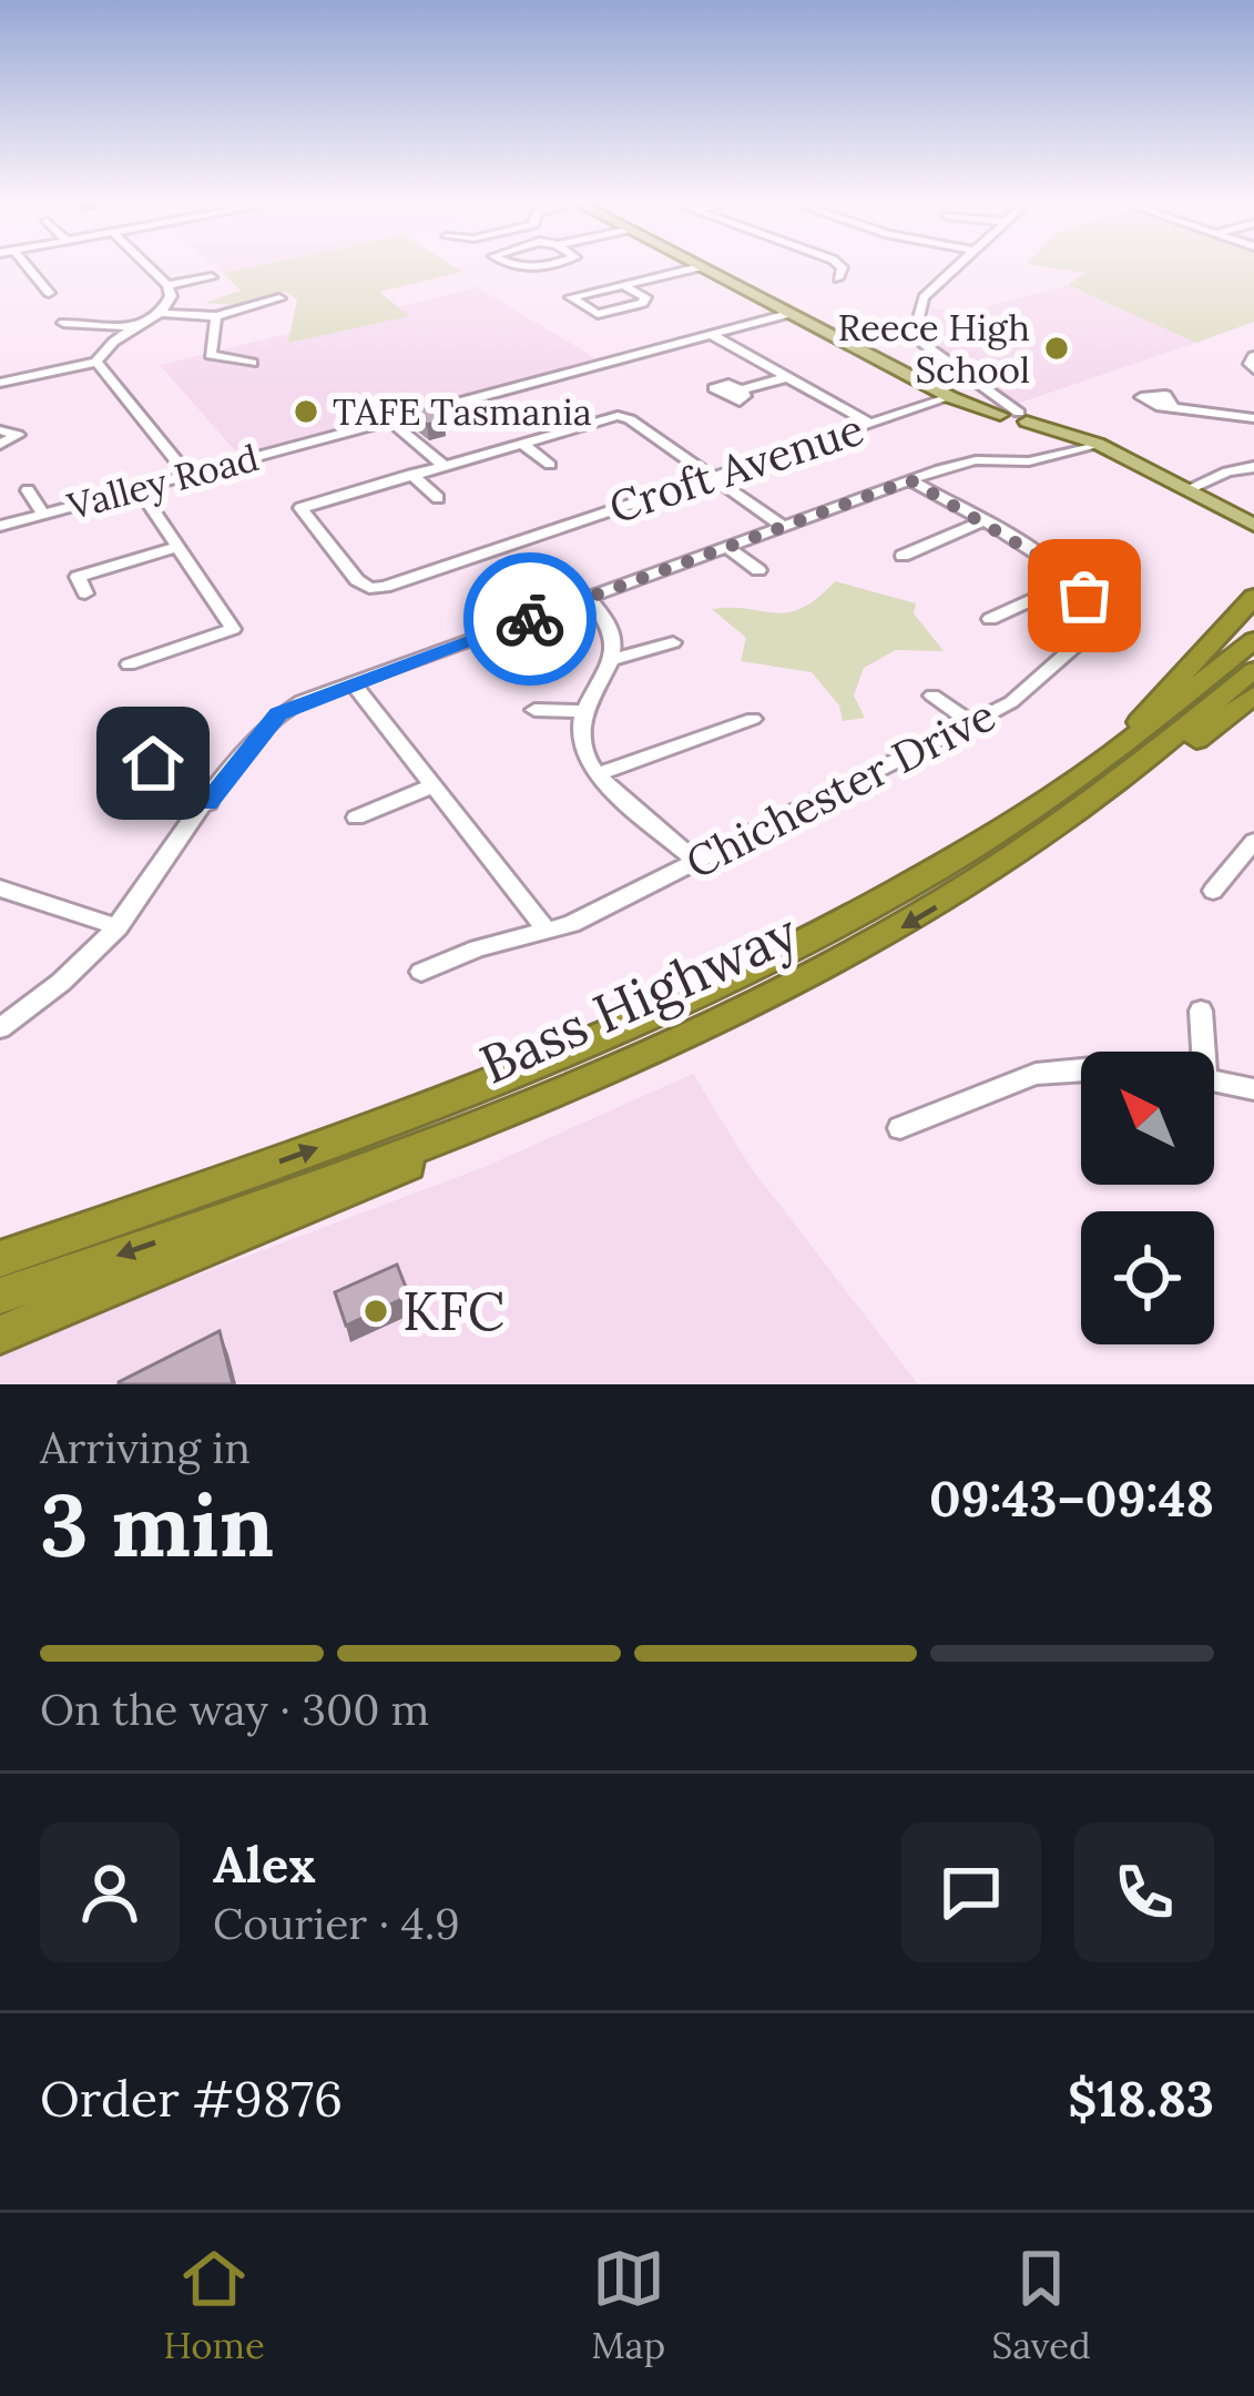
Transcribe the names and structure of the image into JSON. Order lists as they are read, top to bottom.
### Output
{
  "streets": {
    "highway": ["Bass Highway"],
    "street": ["Croft Avenue", "Valley Road", "Chichester Drive"]
  },
  "places": ["Reece High School", "TAFE Tasmania", "KFC"],
  "north": "top left",
  "page": {
    "heading": ["3 min", "Arriving in", "09:43–09:48"],
    "panel": [
      "Alex",
      "Courier · 4.9",
      "Order #9876",
      "$18.83"
    ],
    "bar": "On the way · 300 m",
    "tabs": ["Home", "Map", "Saved"]
  }
}
